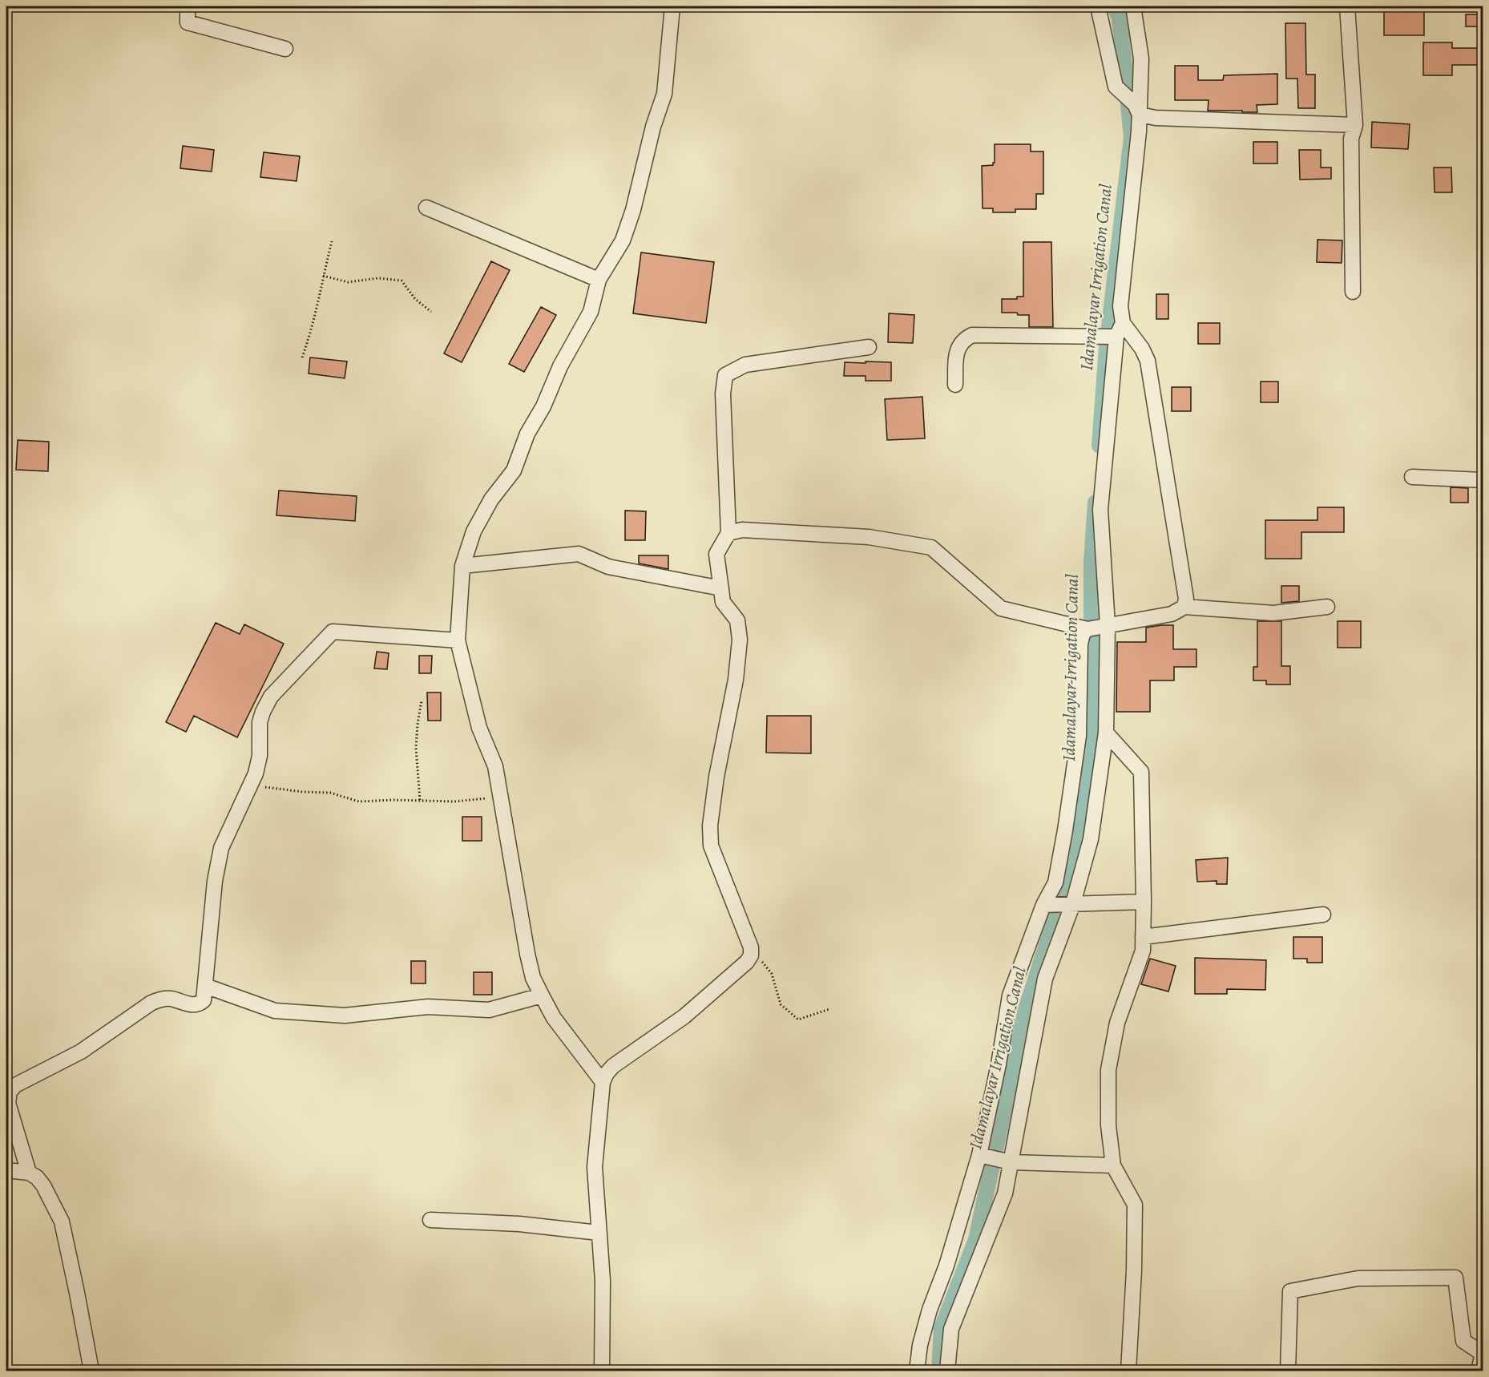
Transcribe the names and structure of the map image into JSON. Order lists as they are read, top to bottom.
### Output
{
  "water": ["Idamalayar Irrigation Canal"]
}
